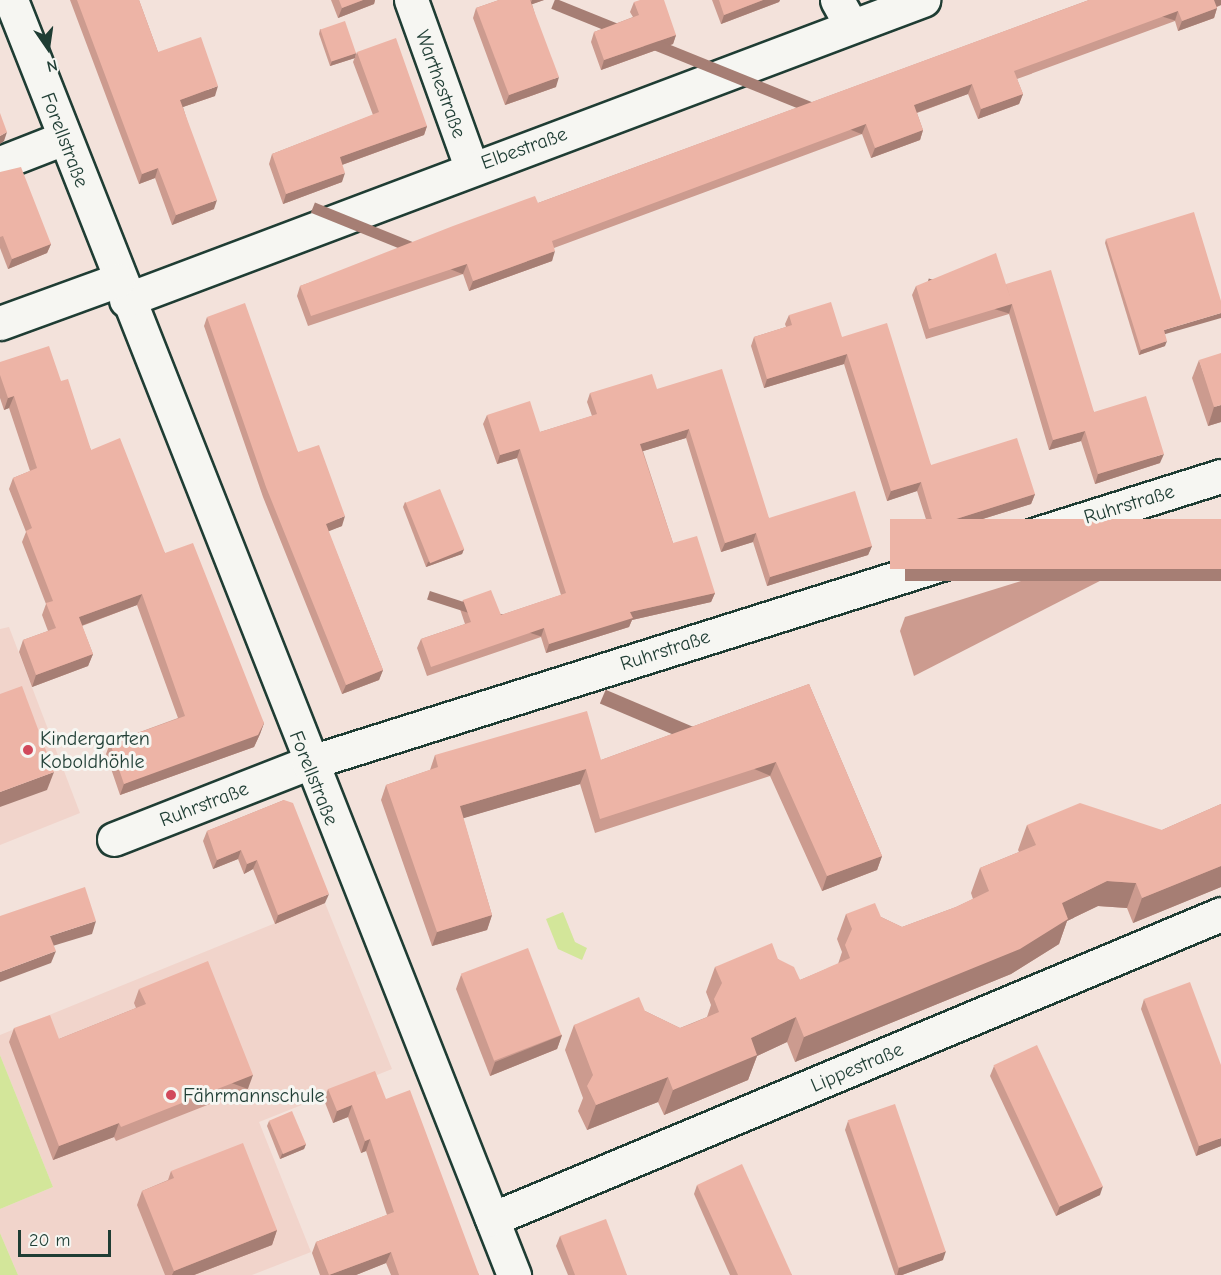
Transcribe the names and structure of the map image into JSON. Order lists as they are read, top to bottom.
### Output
{
  "streets": {
    "street": [
      "Warthestraße",
      "Forellstraße",
      "Elbestraße",
      "Ruhrstraße",
      "Lippestraße"
    ]
  },
  "crossings": [
    ["Warthestraße", "Elbestraße"],
    ["Forellstraße", "Elbestraße"],
    ["Forellstraße", "Ruhrstraße"],
    ["Forellstraße", "Lippestraße"]
  ],
  "places": ["Kindergarten Koboldhöhle", "Fährmannschule"],
  "scale_bar": "20 m",
  "north": "bottom"
}
